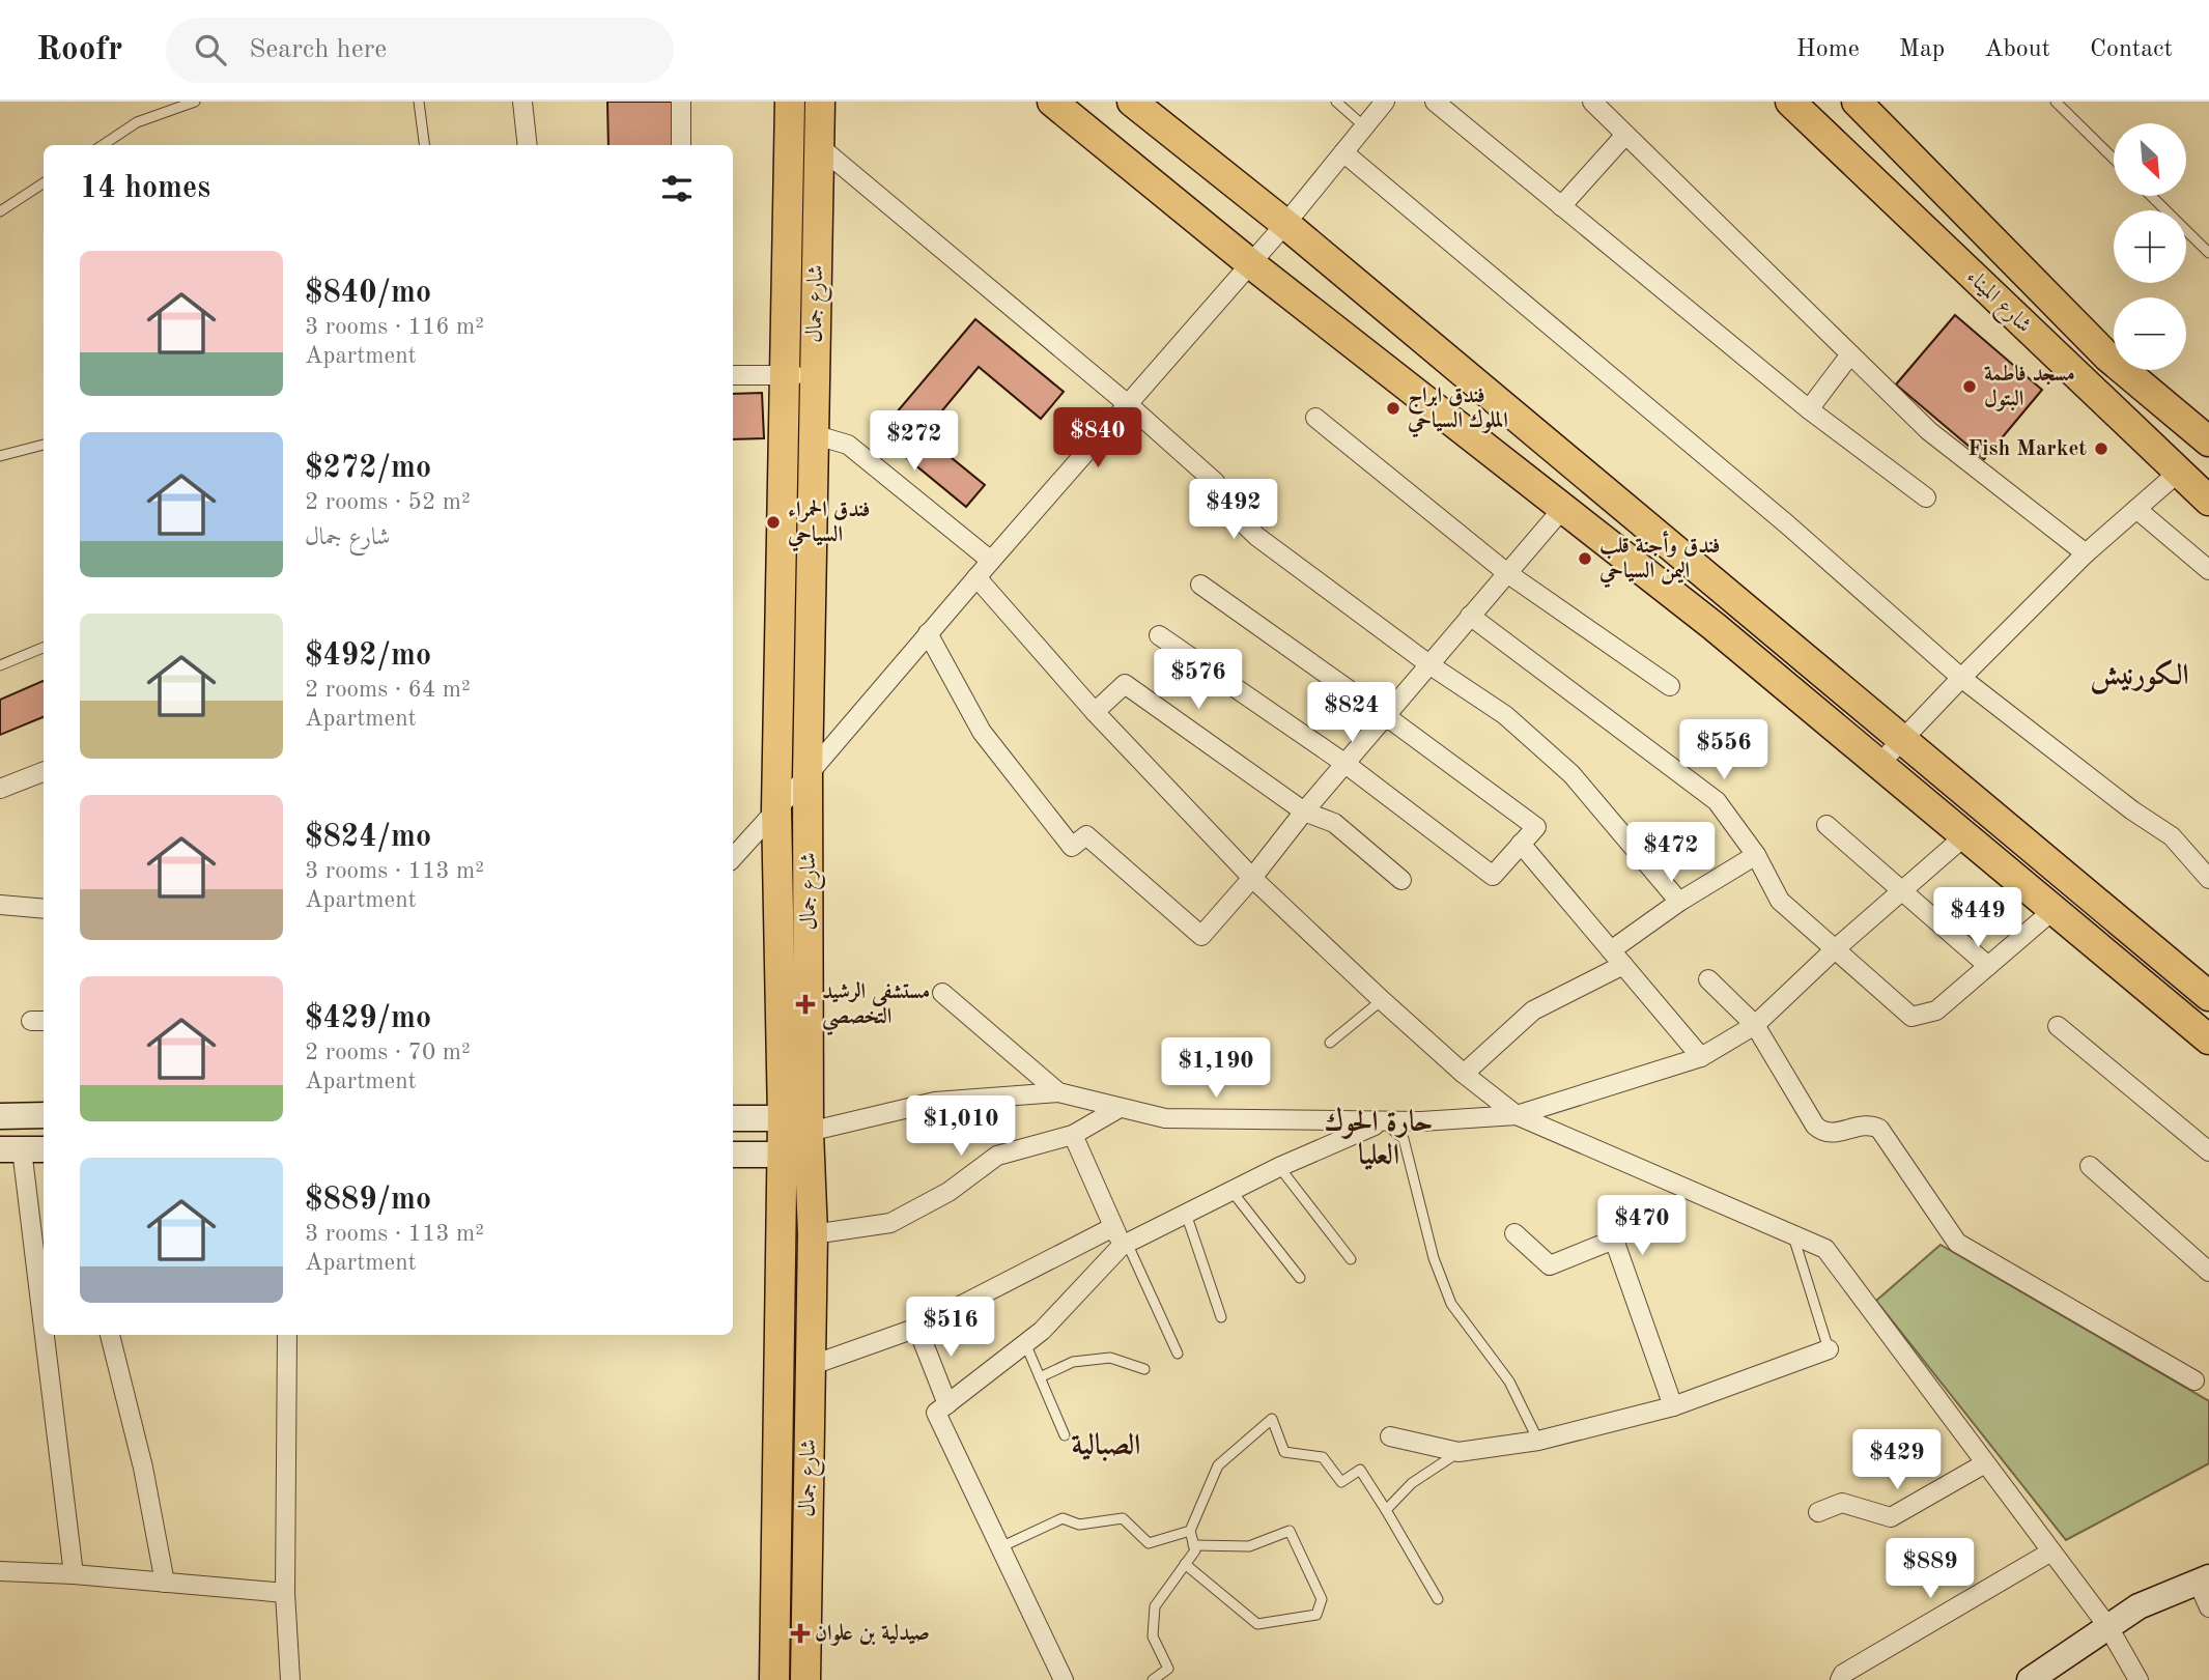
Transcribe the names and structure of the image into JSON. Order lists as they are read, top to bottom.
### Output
{
  "streets": {
    "main road": ["شارع الميناء", "شارع جمال"]
  },
  "districts": ["الكورنيش", "حارة الحوك العليا", "الصبالية"],
  "places": {
    "other": [
      "مسجد فاطمة البتول",
      "فندق ابراج الملوك السياحي",
      "Fish Market",
      "فندق الحمراء السياحي",
      "فندق وأجنة قلب اليمن السياحي"
    ],
    "health": ["مستشفى الرشيد التخصصي", "صيدلية بن علوان"]
  },
  "north": "bottom right",
  "page": {
    "header": "Roofr",
    "search": "Search here",
    "nav": [
      "Home",
      "Map",
      "About",
      "Contact"
    ],
    "map_buttons": ["+", "−"],
    "heading": "14 homes",
    "list": [
      {
        "name": "$840/mo",
        "note": "3 rooms · 116 m² · Apartment"
      },
      {
        "name": "$272/mo",
        "note": "2 rooms · 52 m² · شارع جمال"
      },
      {
        "name": "$492/mo",
        "note": "2 rooms · 64 m² · Apartment"
      },
      {
        "name": "$824/mo",
        "note": "3 rooms · 113 m² · Apartment"
      },
      {
        "name": "$429/mo",
        "note": "2 rooms · 70 m² · Apartment"
      },
      {
        "name": "$889/mo",
        "note": "3 rooms · 113 m² · Apartment"
      }
    ],
    "price": [
      "$840",
      "$272",
      "$492",
      "$576",
      "$824",
      "$556",
      "$472",
      "$449",
      "$1,190",
      "$1,010",
      "$470",
      "$516",
      "$429",
      "$889"
    ]
  }
}
